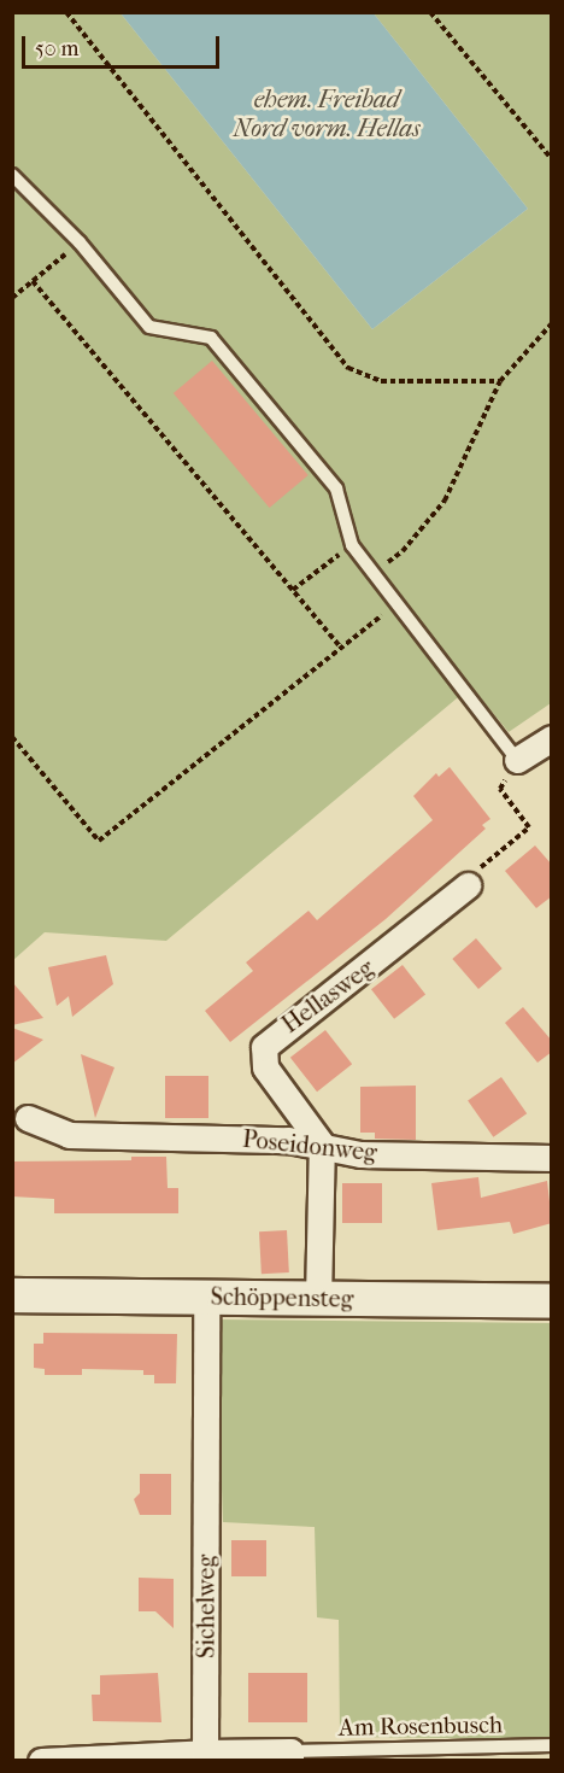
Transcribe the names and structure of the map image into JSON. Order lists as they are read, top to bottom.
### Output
{
  "streets": {
    "street": [
      "Hellasweg",
      "Poseidonweg",
      "Schöppensteg",
      "Sichelweg"
    ],
    "lane": ["Am Rosenbusch"]
  },
  "crossings": [
    ["Hellasweg", "Poseidonweg"],
    ["Schöppensteg", "Sichelweg"]
  ],
  "water": ["ehem. Freibad Nord vorm. Hellas"],
  "scale_bar": "50 m"
}
